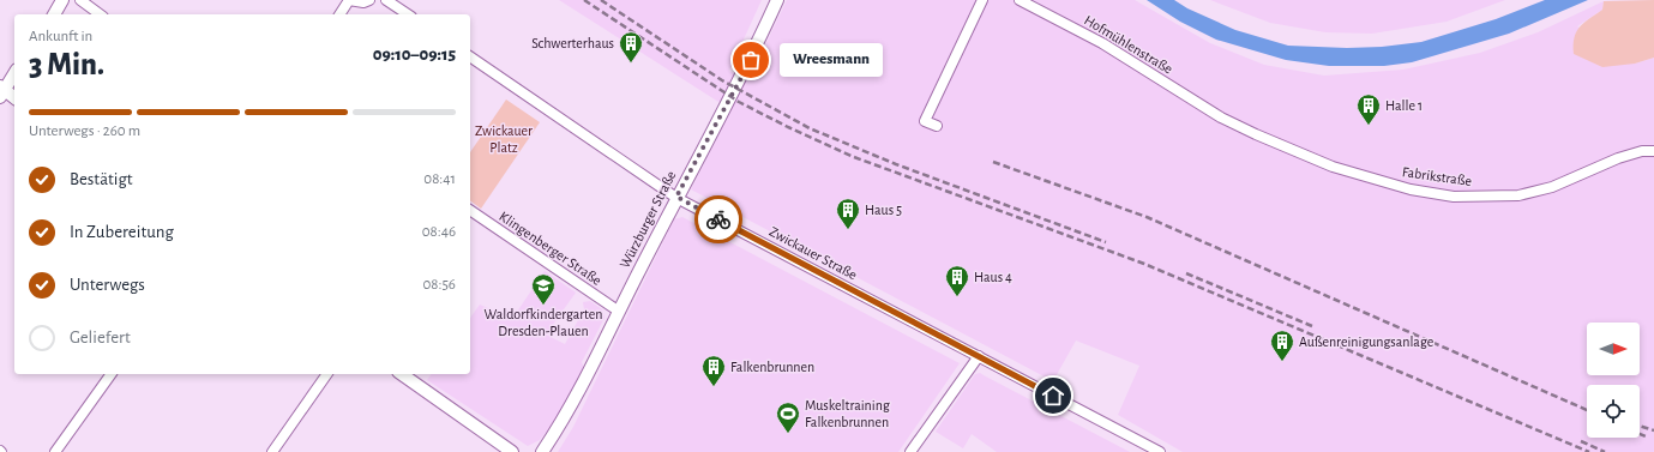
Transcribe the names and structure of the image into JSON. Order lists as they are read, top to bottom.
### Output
{
  "streets": {
    "street": [
      "Hofmühlenstraße",
      "Fabrikstraße",
      "Würzburger Straße",
      "Klingenberger Straße",
      "Zwickauer Straße"
    ]
  },
  "crossings": [
    ["Hofmühlenstraße", "Fabrikstraße"],
    ["Würzburger Straße", "Klingenberger Straße"],
    ["Würzburger Straße", "Zwickauer Straße"]
  ],
  "parks": ["Zwickauer Platz"],
  "places": {
    "other": ["Wreesmann"],
    "building": [
      "Schwerterhaus",
      "Halle 1",
      "Haus 5",
      "Haus 4",
      "Außenreinigungsanlage",
      "Falkenbrunnen"
    ],
    "school or university": ["Waldorfkindergarten Dresden-Plauen"],
    "sports": ["Muskeltraining Falkenbrunnen"]
  },
  "north": "right",
  "page": {
    "heading": ["3 Min.", "Ankunft in", "09:10–09:15"],
    "bubble": "Wreesmann",
    "bar": "Unterwegs · 260 m",
    "list": [
      ["Bestätigt", "08:41"],
      ["In Zubereitung", "08:46"],
      ["Unterwegs", "08:56"],
      "Geliefert"
    ]
  }
}
